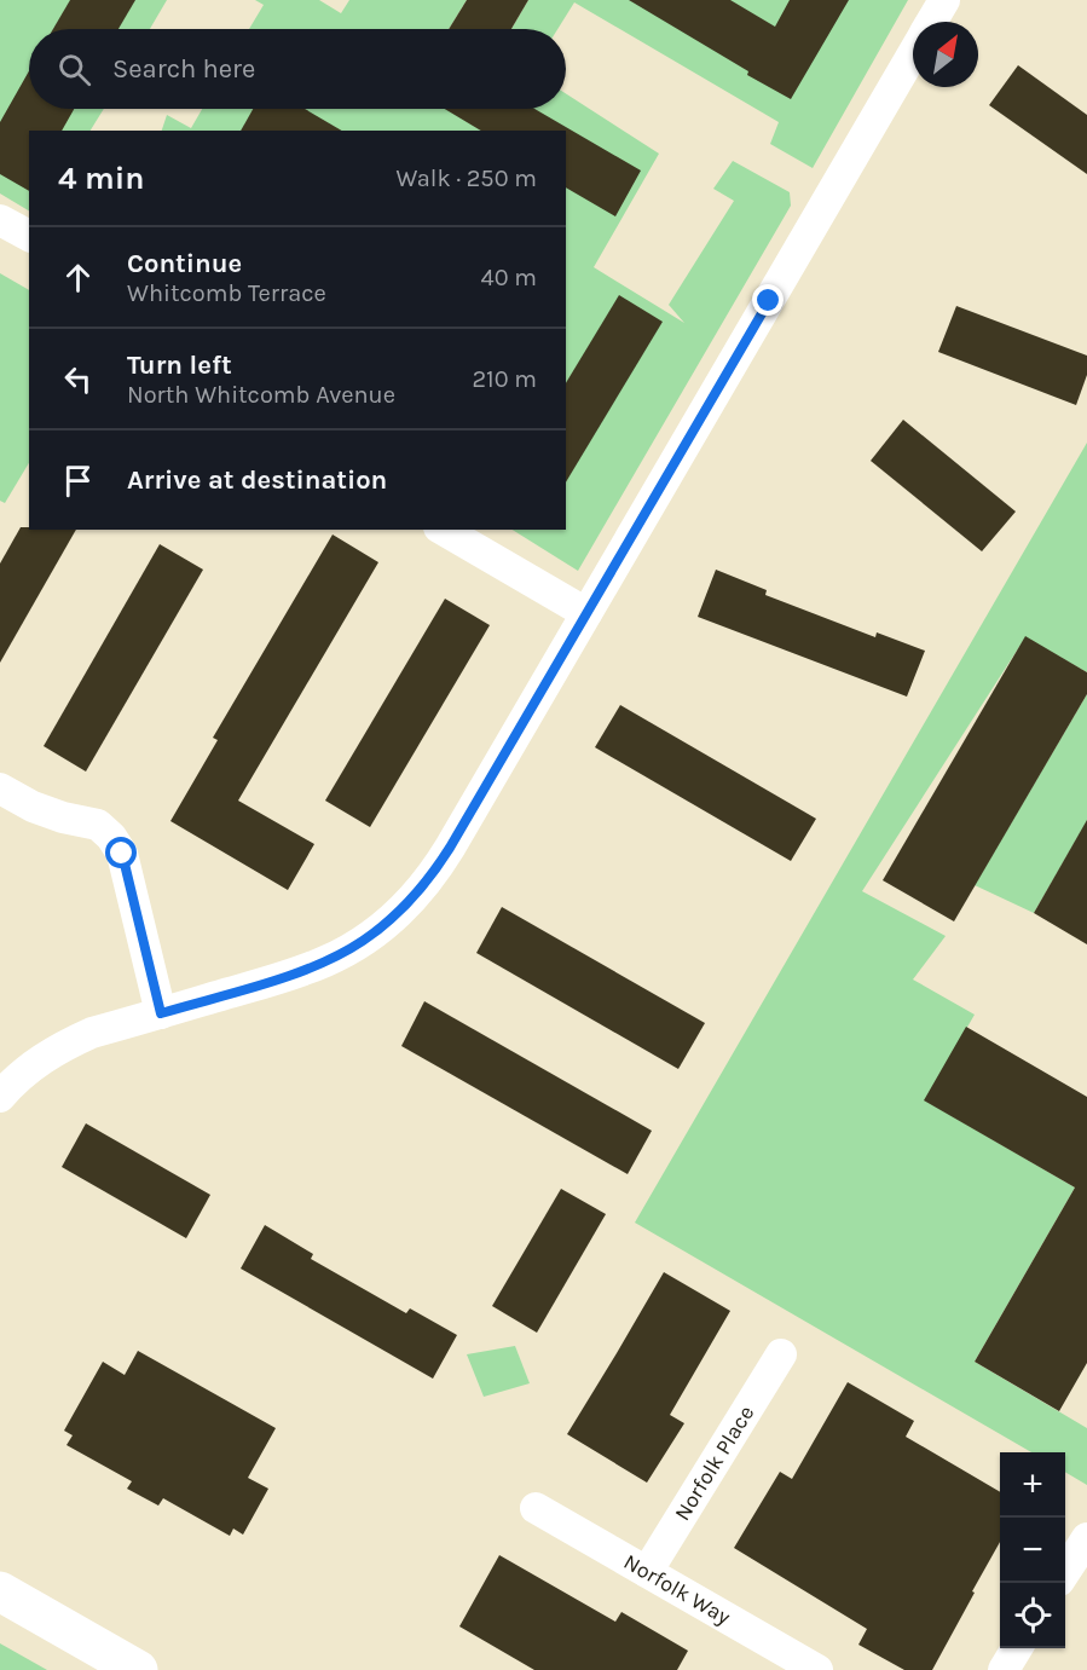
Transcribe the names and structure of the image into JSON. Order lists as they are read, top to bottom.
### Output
{
  "streets": {
    "street": ["Norfolk Place", "Norfolk Way"]
  },
  "crossings": [
    ["Norfolk Place", "Norfolk Way"]
  ],
  "north": "top right",
  "page": {
    "search": "Search here",
    "heading": ["4 min", "Walk · 250 m"],
    "list": [
      ["Continue", "Whitcomb Terrace", "40 m"],
      ["Turn left", "North Whitcomb Avenue", "210 m"],
      "Arrive at destination"
    ],
    "map_buttons": ["+", "−"]
  }
}
